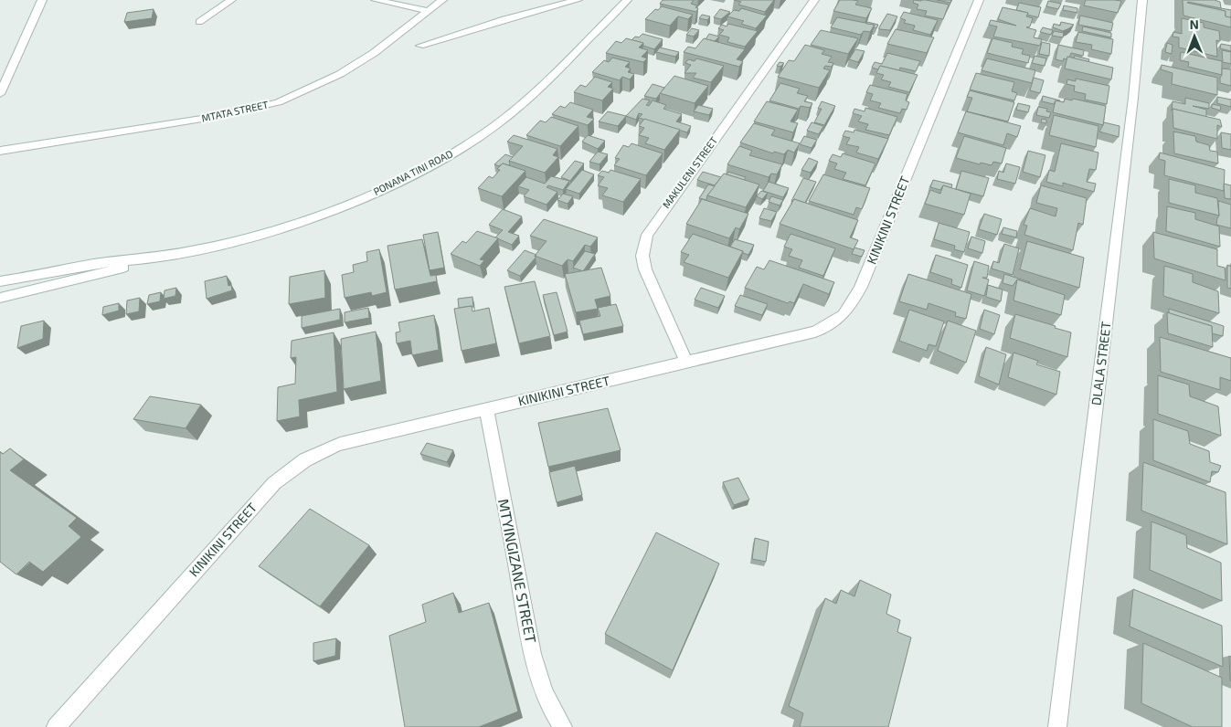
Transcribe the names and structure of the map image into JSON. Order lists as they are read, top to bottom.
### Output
{
  "streets": {
    "street": [
      "MTATA STREET",
      "PONANA TINI ROAD",
      "MAKULENI STREET",
      "KINIKINI STREET",
      "DLALA STREET",
      "MTYINGIZANE STREET"
    ]
  },
  "crossings": [
    ["MAKULENI STREET", "KINIKINI STREET"],
    ["KINIKINI STREET", "MTYINGIZANE STREET"]
  ],
  "north": "top"
}
